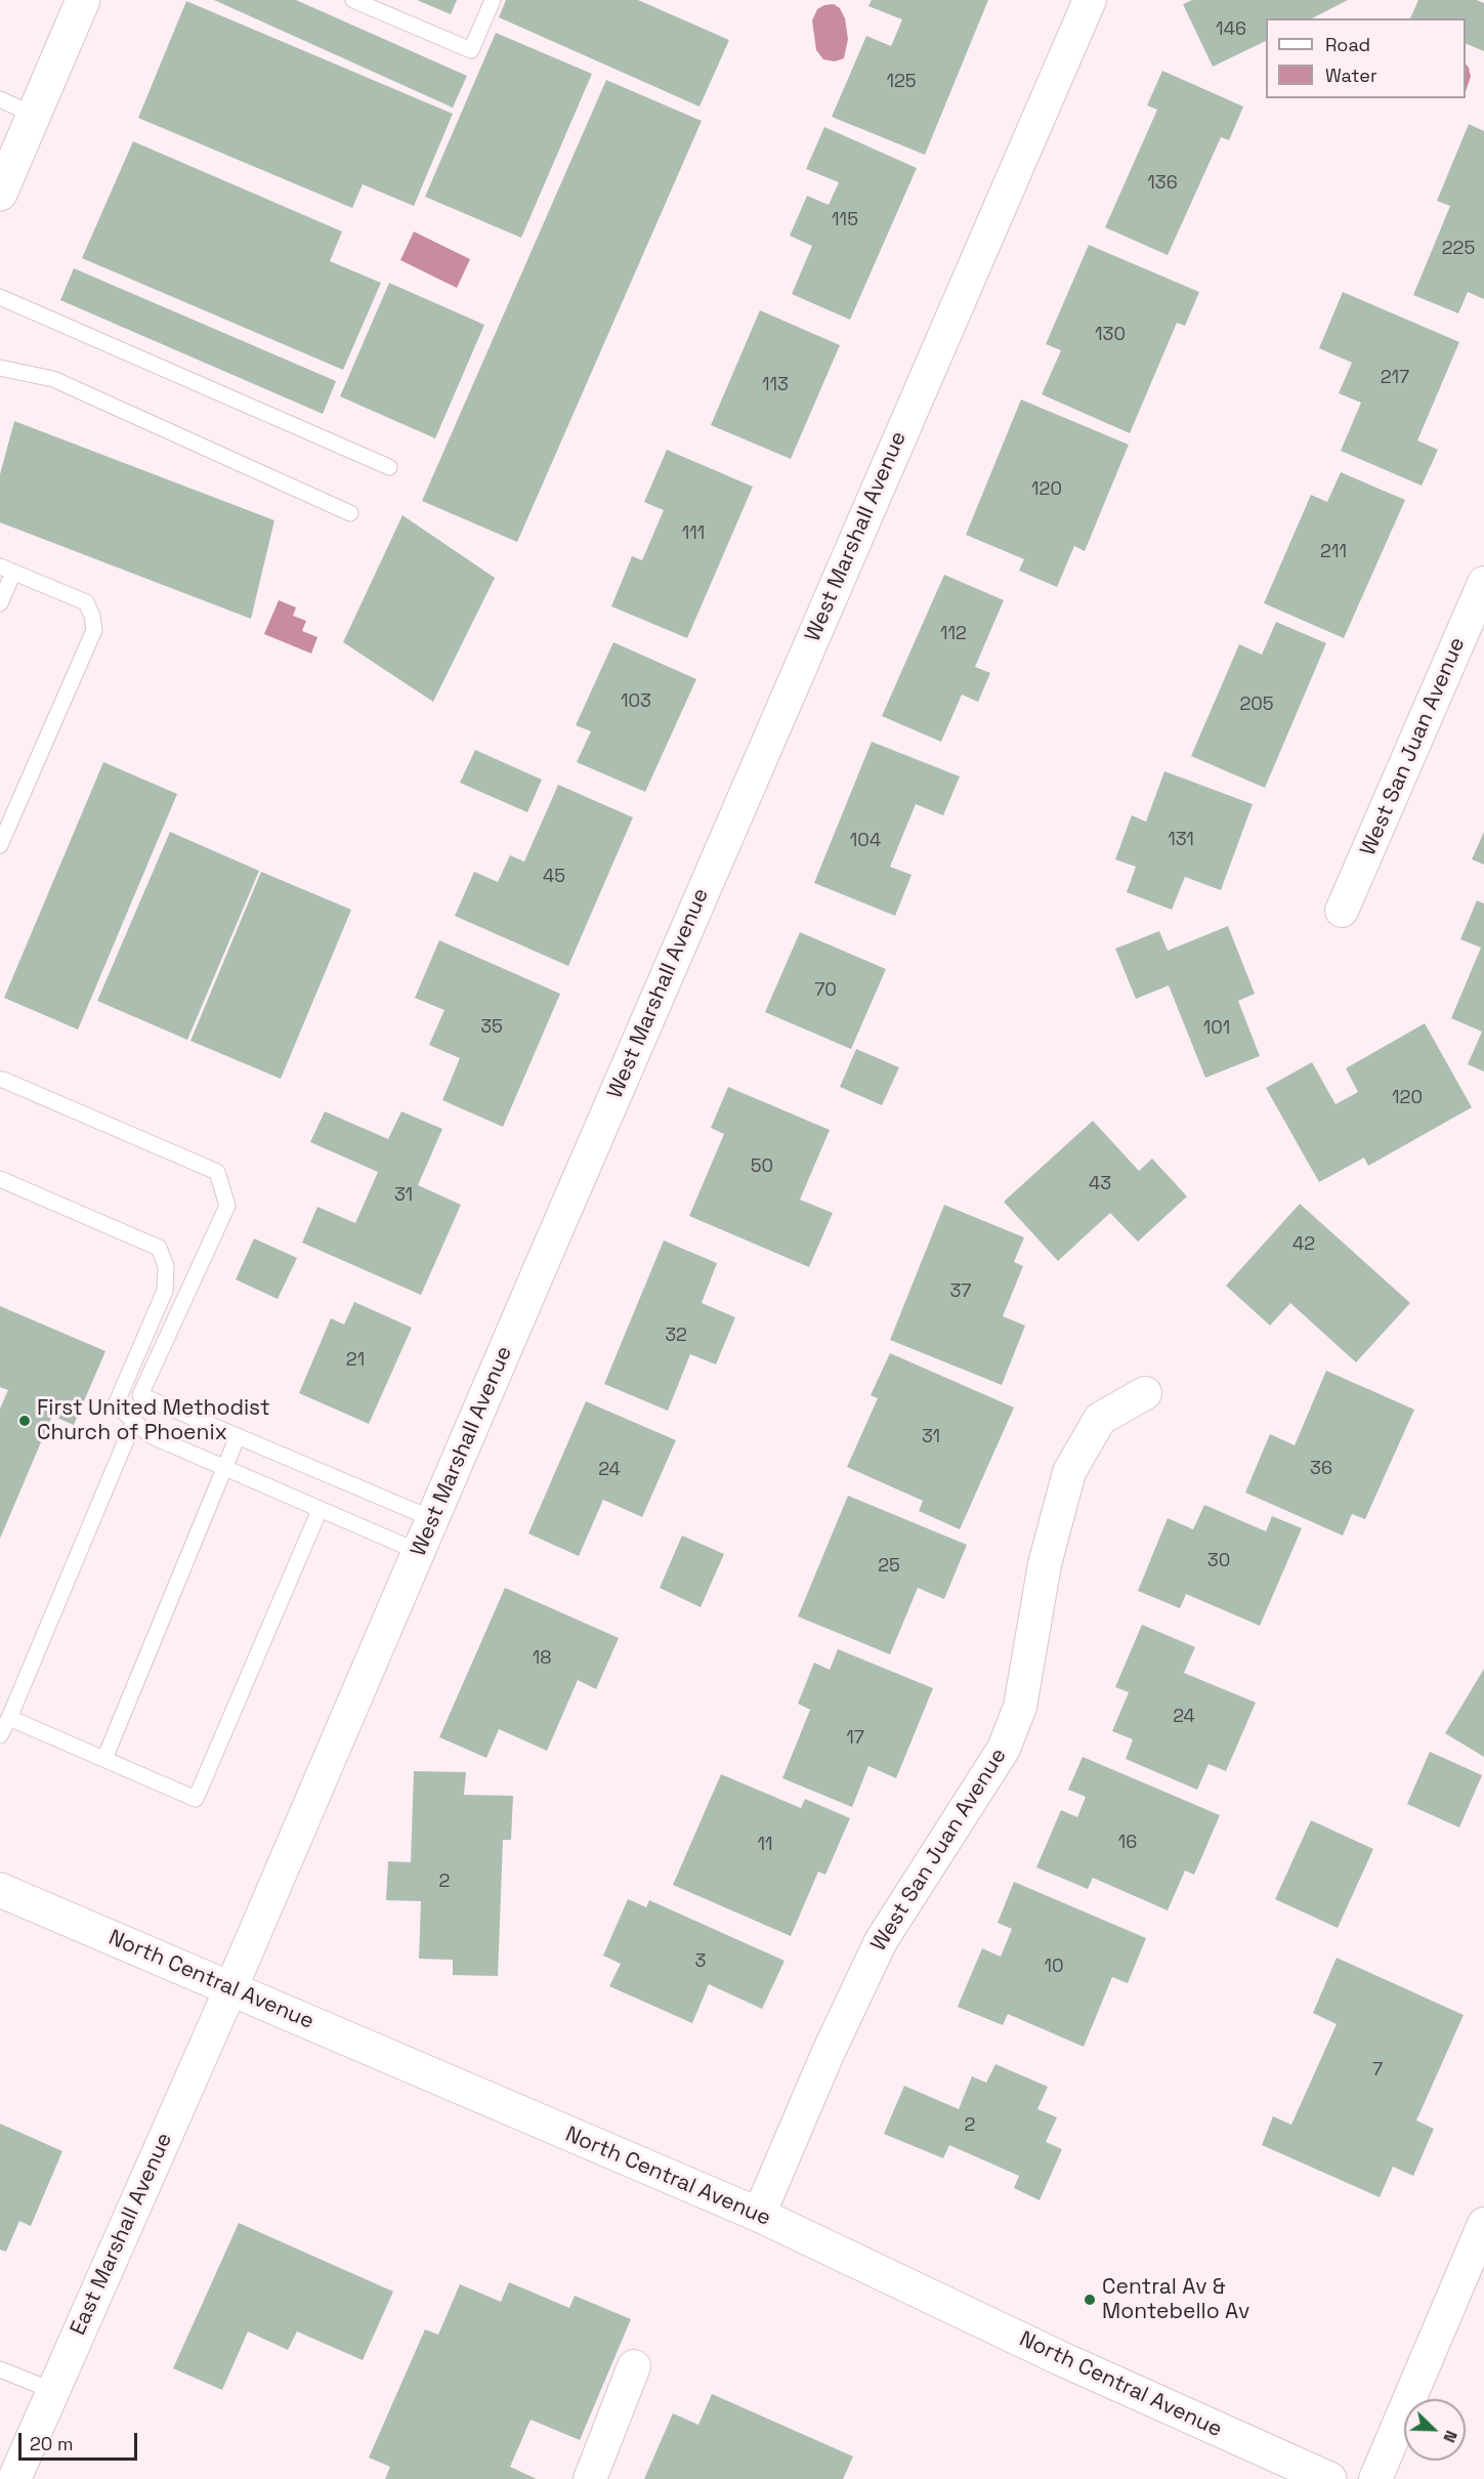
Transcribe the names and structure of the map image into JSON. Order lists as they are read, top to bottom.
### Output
{
  "streets": {
    "main road": ["North Central Avenue"],
    "street": ["West Marshall Avenue", "West San Juan Avenue", "East Marshall Avenue"]
  },
  "crossings": [
    ["West Marshall Avenue", "North Central Avenue"],
    ["West Marshall Avenue", "East Marshall Avenue"],
    ["West San Juan Avenue", "North Central Avenue"],
    ["North Central Avenue", "East Marshall Avenue"]
  ],
  "places": ["First United Methodist Church of Phoenix", "Central Av & Montebello Av"],
  "house_numbers": [
    "146",
    "125",
    "136",
    "115",
    "225",
    "130",
    "217",
    "113",
    "120",
    "111",
    "211",
    "112",
    "103",
    "205",
    "131",
    "104",
    "45",
    "70",
    "35",
    "101",
    "120",
    "50",
    "43",
    "31",
    "42",
    "37",
    "32",
    "21",
    "31",
    "36",
    "24",
    "30",
    "25",
    "18",
    "24",
    "17",
    "16",
    "11",
    "2",
    "3",
    "10",
    "7",
    "2"
  ],
  "legend": ["Road", "Water"],
  "scale_bar": "20 m",
  "north": "bottom right"
}
